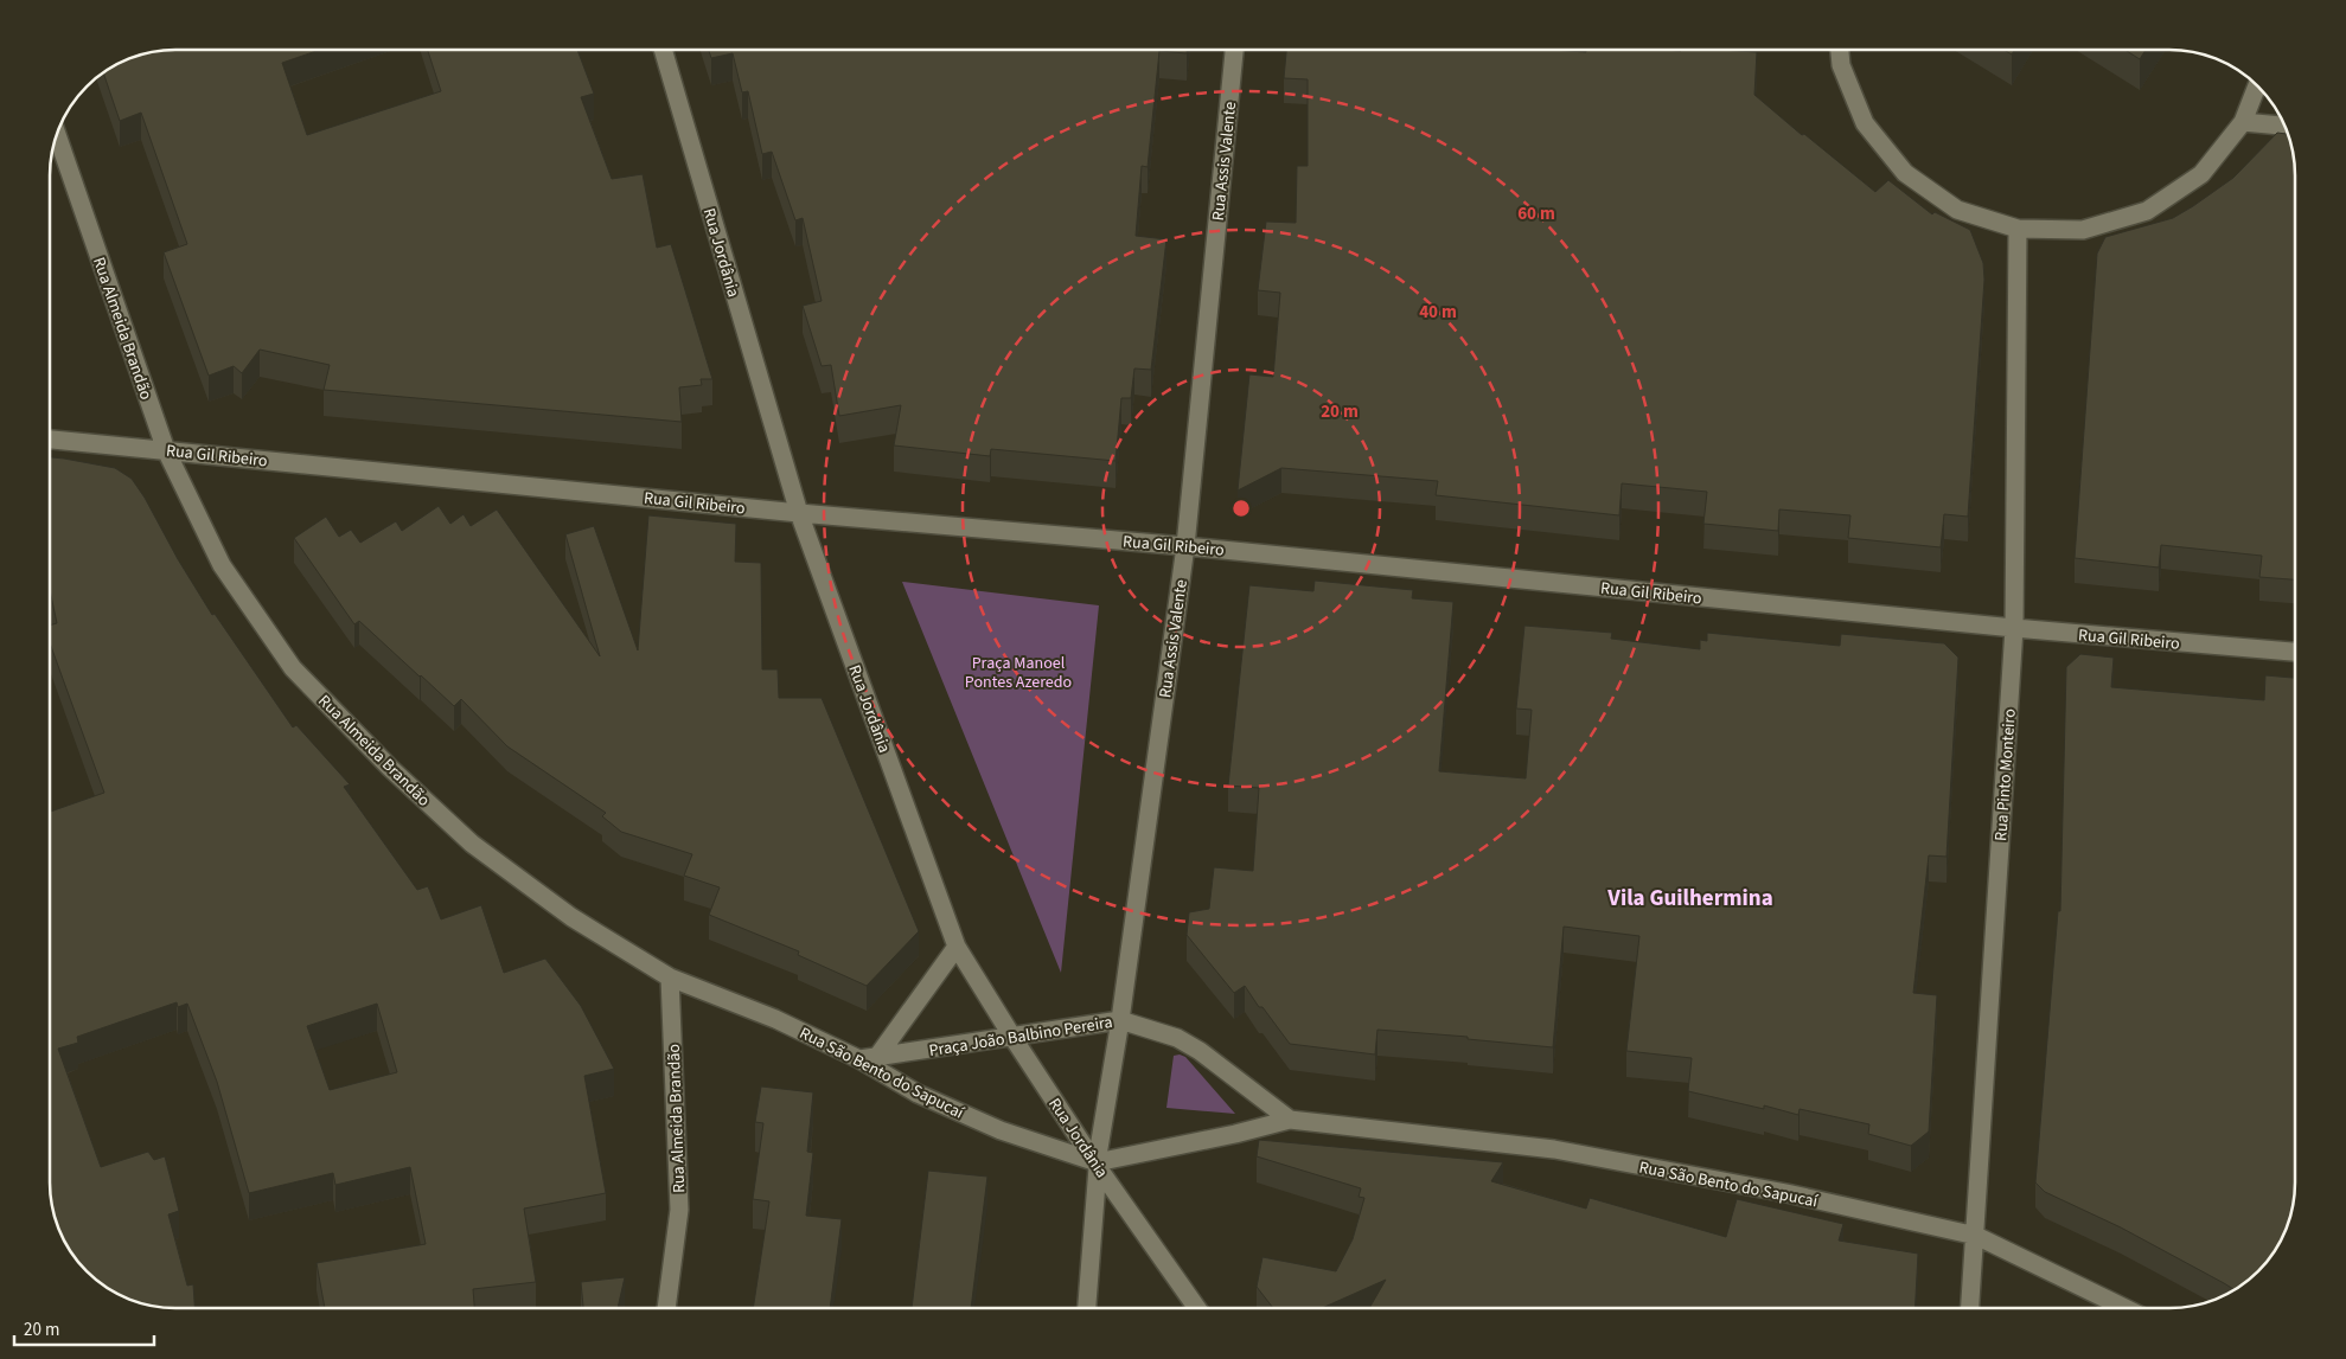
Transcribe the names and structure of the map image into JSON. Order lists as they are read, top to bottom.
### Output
{
  "streets": {
    "street": [
      "Rua Assis Valente",
      "Rua Jordânia",
      "Rua Almeida Brandão",
      "Rua Gil Ribeiro",
      "Rua Pinto Monteiro",
      "Praça João Balbino Pereira",
      "Rua São Bento do Sapucaí"
    ]
  },
  "crossings": [
    ["Rua Assis Valente", "Rua Jordânia"],
    ["Rua Assis Valente", "Rua Gil Ribeiro"],
    ["Rua Assis Valente", "Praça João Balbino Pereira"],
    ["Rua Assis Valente", "Rua São Bento do Sapucaí"],
    ["Rua Jordânia", "Rua Gil Ribeiro"],
    ["Rua Jordânia", "Praça João Balbino Pereira"],
    ["Rua Jordânia", "Rua São Bento do Sapucaí"],
    ["Rua Almeida Brandão", "Rua Gil Ribeiro"],
    ["Rua Almeida Brandão", "Rua São Bento do Sapucaí"],
    ["Rua Gil Ribeiro", "Rua Pinto Monteiro"],
    ["Rua Pinto Monteiro", "Rua São Bento do Sapucaí"],
    ["Praça João Balbino Pereira", "Rua São Bento do Sapucaí"]
  ],
  "districts": ["Vila Guilhermina"],
  "parks": ["Praça Manoel Pontes Azeredo"],
  "scale_bar": "20 m",
  "rings": ["60 m", "40 m", "20 m"]
}
